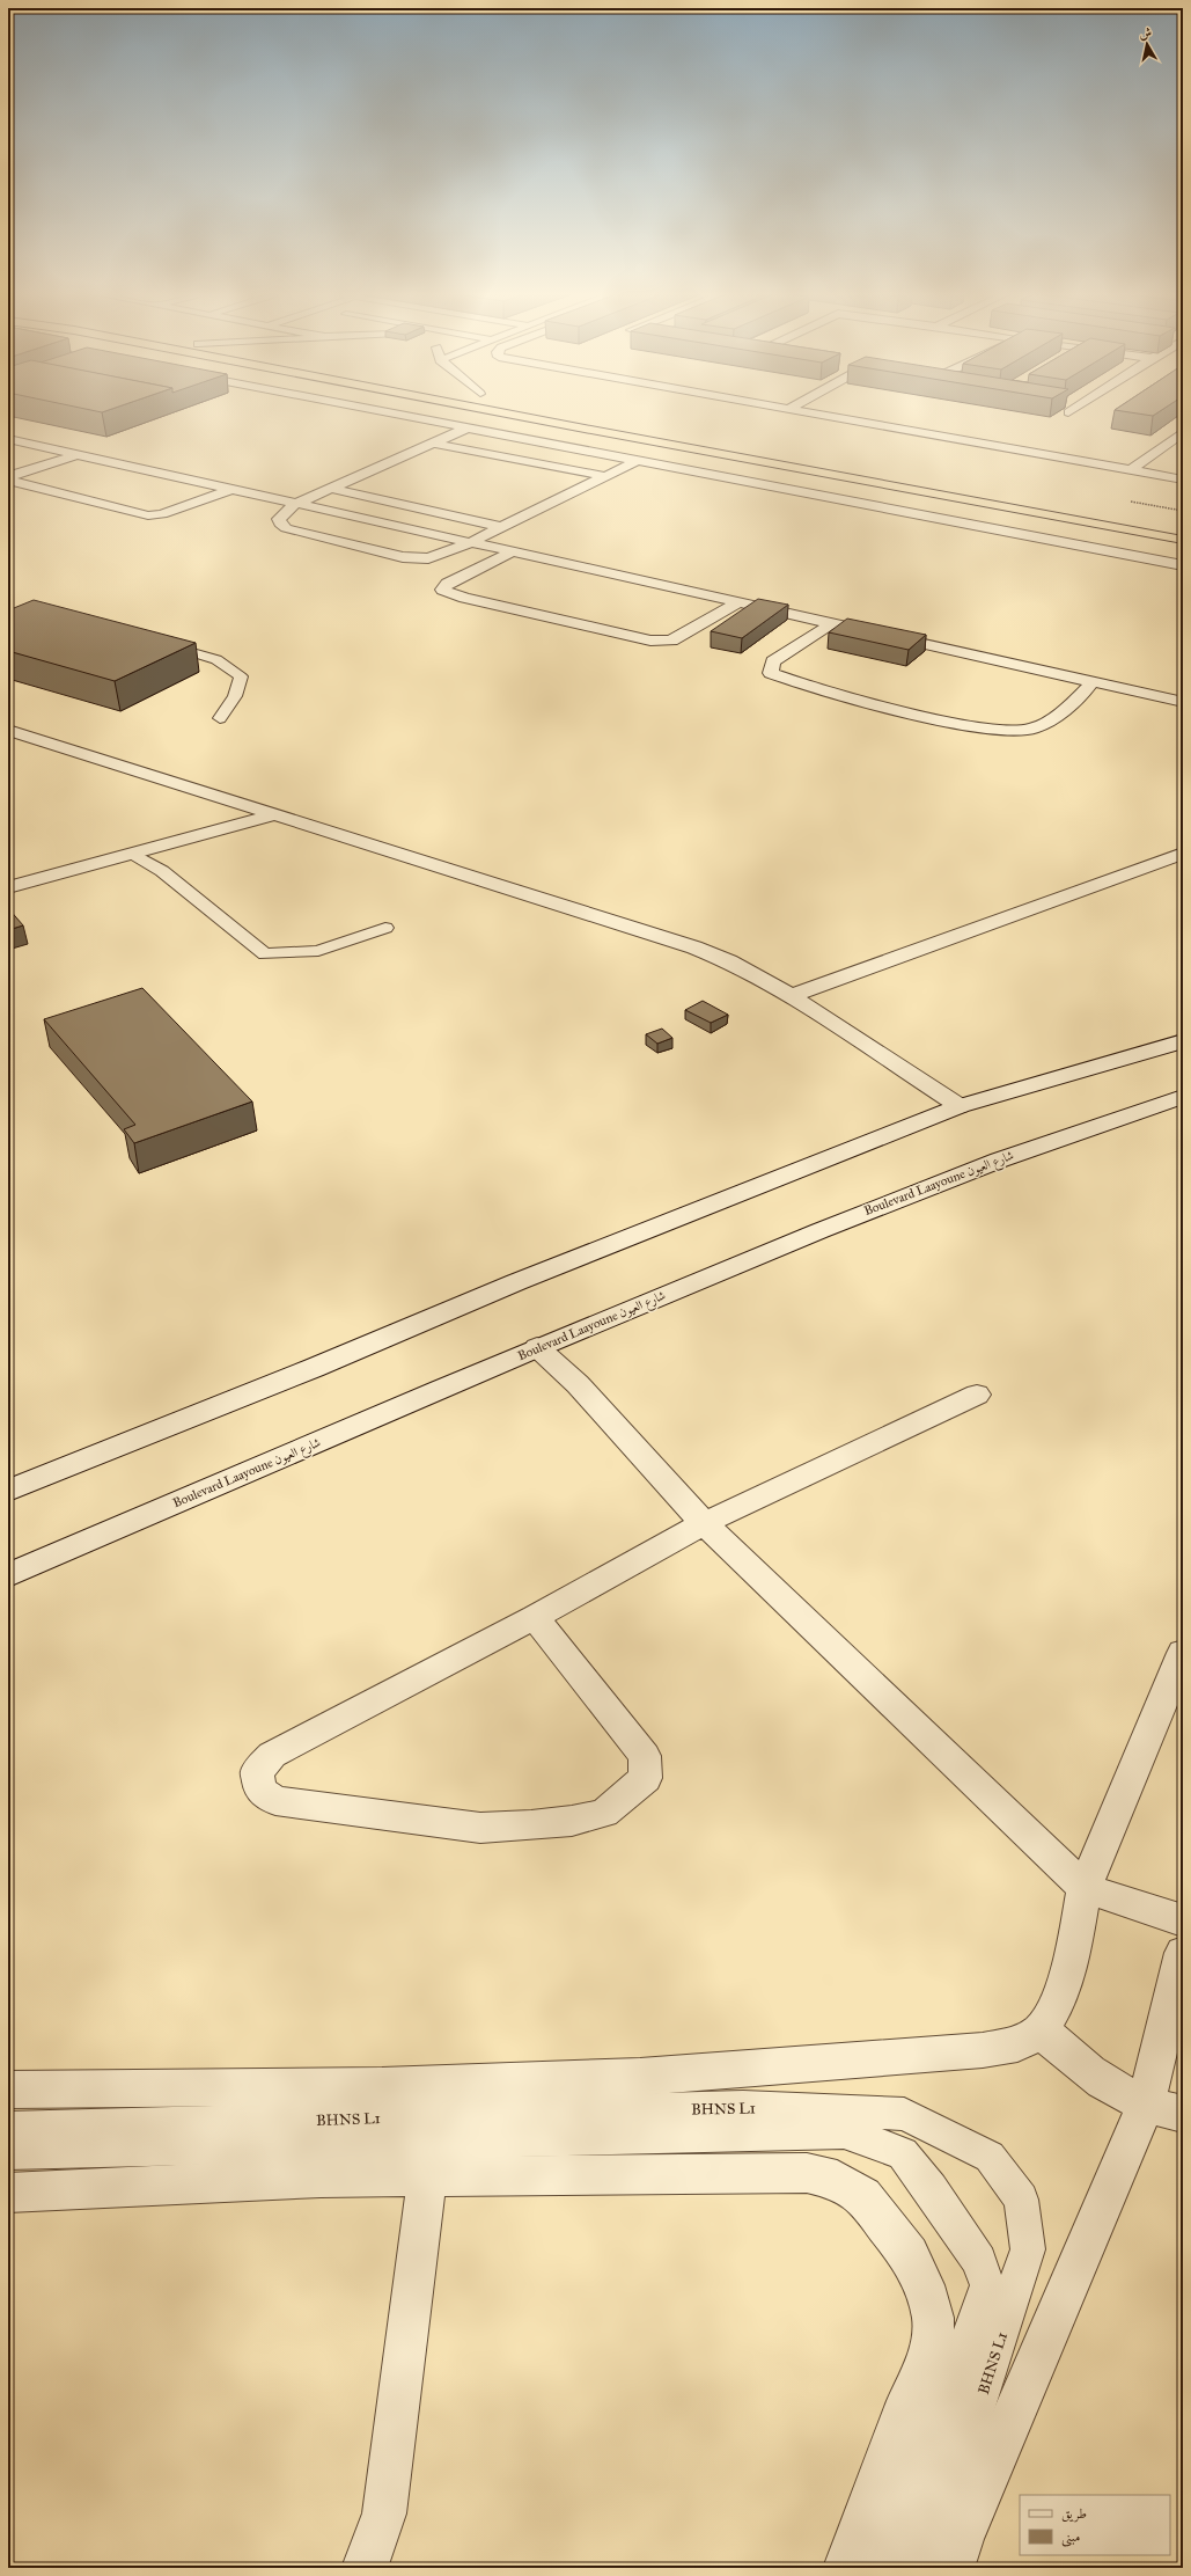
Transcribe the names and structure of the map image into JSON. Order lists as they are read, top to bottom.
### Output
{
  "streets": {
    "street": ["Boulevard Laayoune شارع العيون"],
    "lane": ["BHNS L1"]
  },
  "legend": ["طريق", "مبنى"],
  "north": "top"
}
